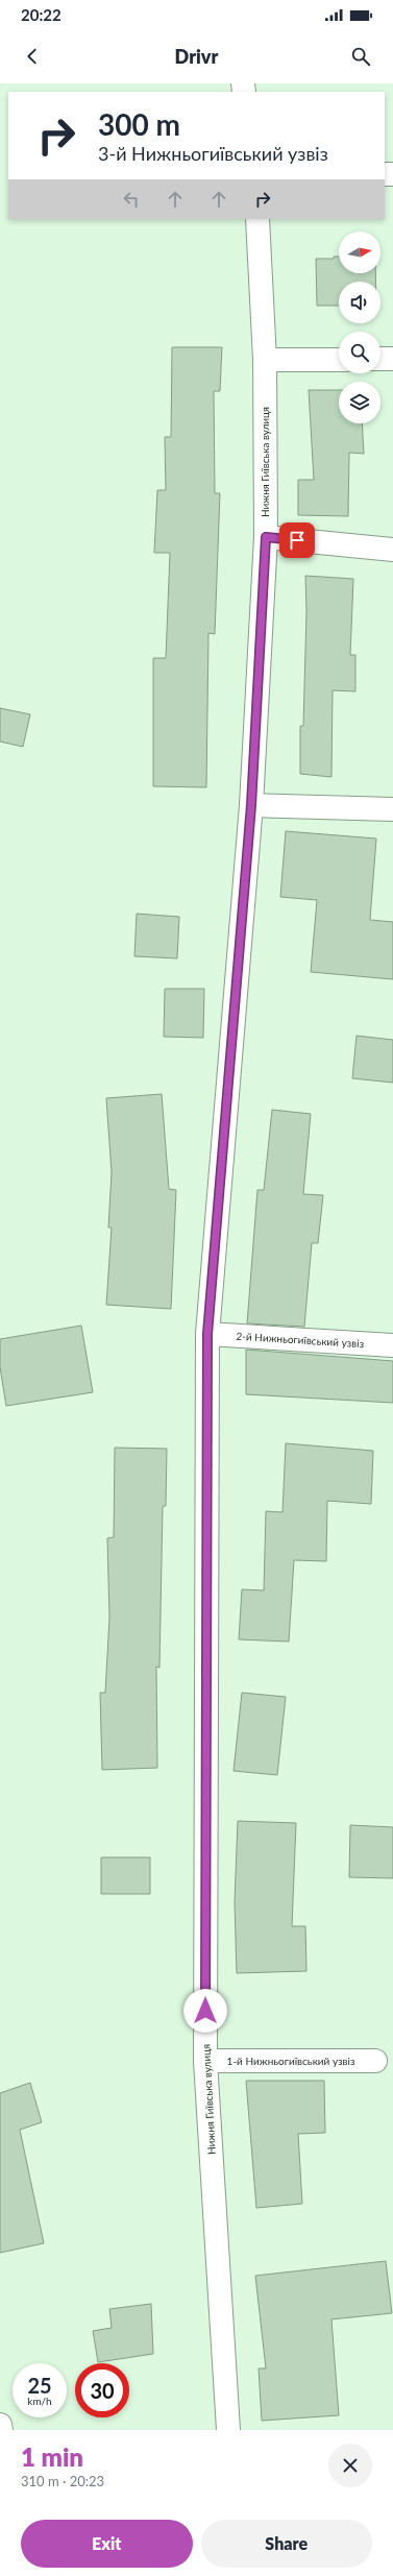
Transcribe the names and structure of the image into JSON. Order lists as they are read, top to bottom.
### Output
{
  "streets": {
    "street": ["Нижня Гиївська вулиця", "2-й Нижньогиївський узвіз", "1-й Нижньогиївський узвіз"]
  },
  "crossings": [
    ["Нижня Гиївська вулиця", "2-й Нижньогиївський узвіз"],
    ["Нижня Гиївська вулиця", "1-й Нижньогиївський узвіз"]
  ],
  "north": "right",
  "page": {
    "status": "20:22",
    "header": "Drivr",
    "turn": ["300 m", "3-й Нижньогиївський узвіз"],
    "speed": "25 km/h",
    "limit": "30",
    "heading": ["1 min", "310 m · 20:23"],
    "buttons": ["Exit", "Share"]
  }
}
